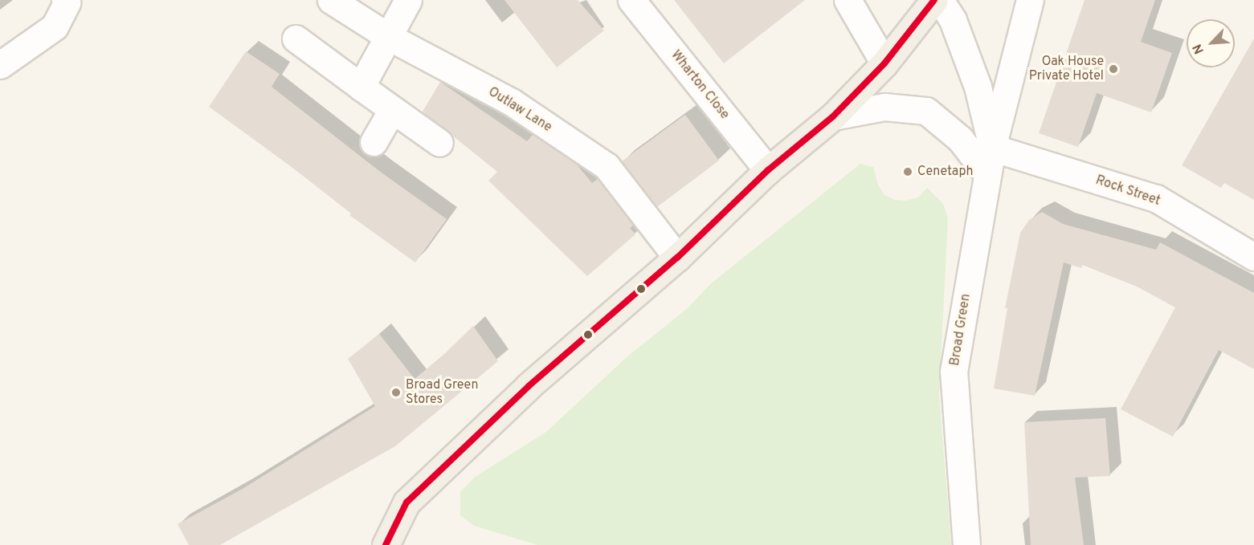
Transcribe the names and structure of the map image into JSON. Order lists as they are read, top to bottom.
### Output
{
  "streets": {
    "street": [
      "Wharton Close",
      "Outlaw Lane",
      "Rock Street",
      "Broad Green"
    ]
  },
  "crossings": [
    ["Rock Street", "Broad Green"]
  ],
  "places": ["Oak House Private Hotel", "Cenetaph", "Broad Green Stores"],
  "north": "bottom left"
}
